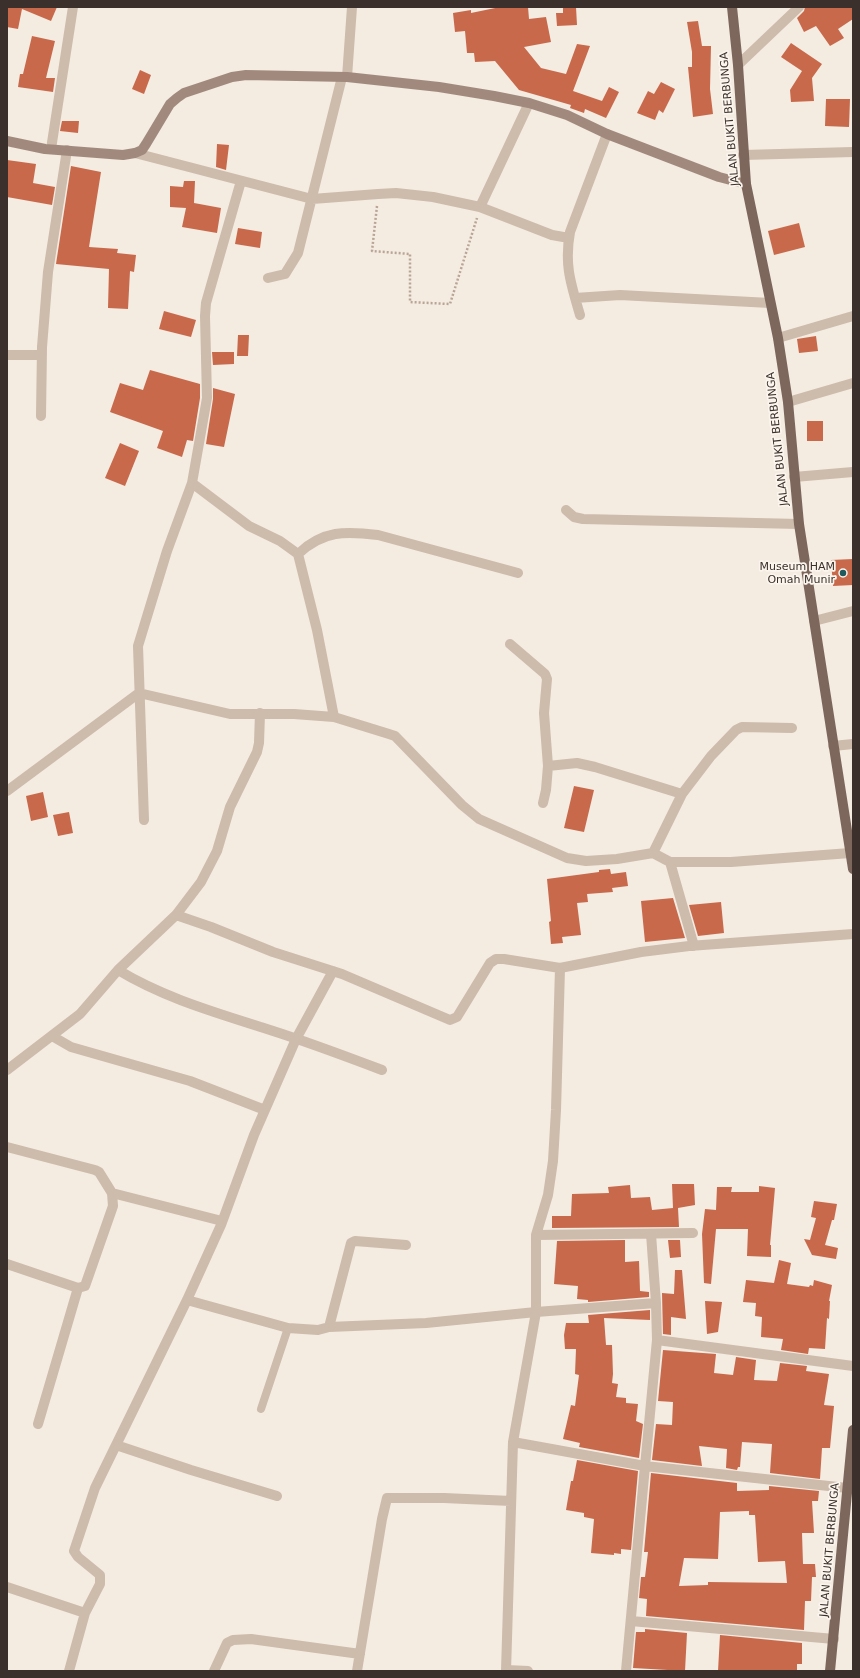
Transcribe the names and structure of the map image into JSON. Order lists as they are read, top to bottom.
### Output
{
  "streets": {
    "main road": ["JALAN BUKIT BERBUNGA"]
  },
  "places": ["Museum HAM Omah Munir"]
}
